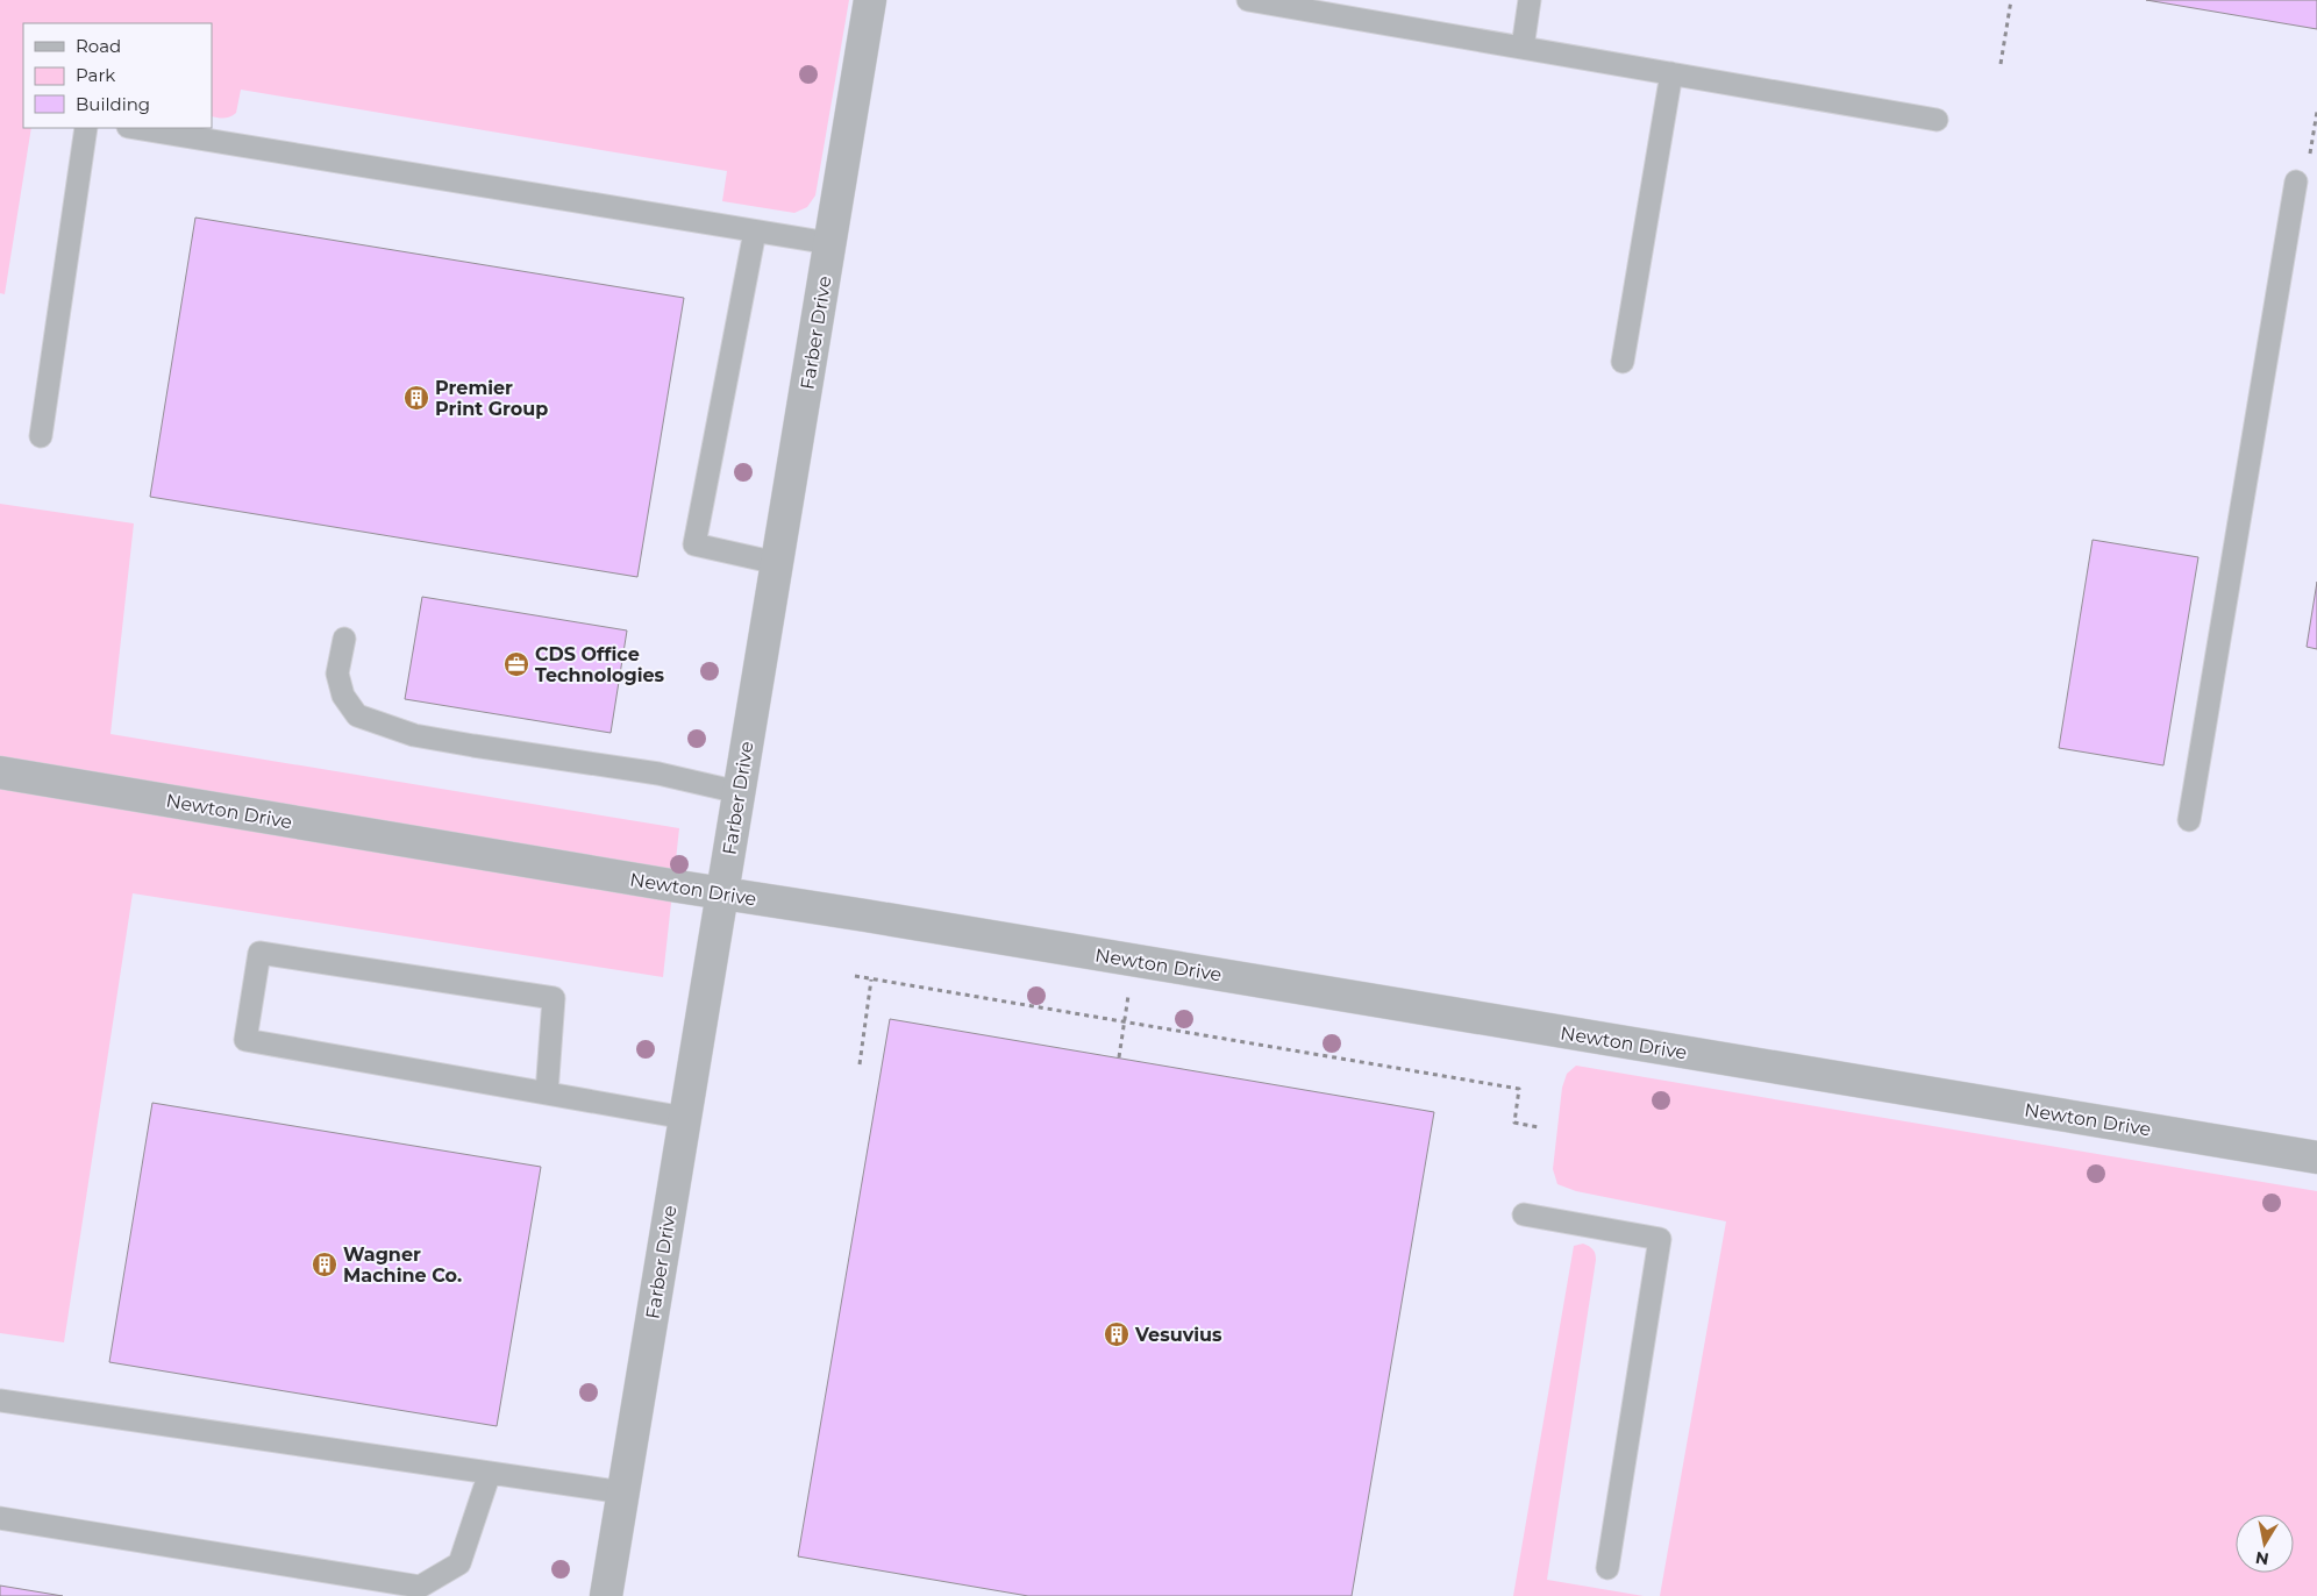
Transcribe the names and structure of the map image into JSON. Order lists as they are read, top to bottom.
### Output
{
  "streets": {
    "street": ["Farber Drive", "Newton Drive"]
  },
  "crossings": [
    ["Farber Drive", "Newton Drive"]
  ],
  "places": {
    "building": ["Premier Print Group", "Wagner Machine Co.", "Vesuvius"],
    "office": ["CDS Office Technologies"]
  },
  "legend": ["Road", "Park", "Building"],
  "north": "bottom"
}
